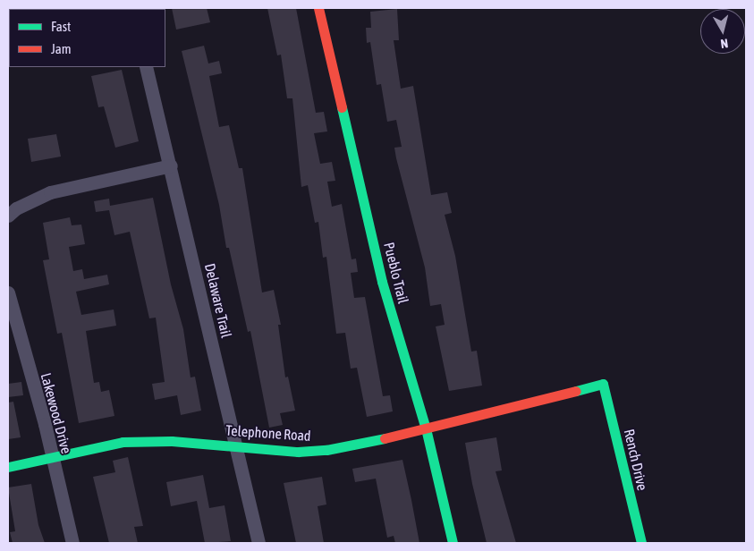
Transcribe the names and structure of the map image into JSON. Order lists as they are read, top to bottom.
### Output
{
  "streets": {
    "street": [
      "Pueblo Trail",
      "Delaware Trail",
      "Lakewood Drive",
      "Telephone Road",
      "Rench Drive"
    ]
  },
  "crossings": [
    ["Pueblo Trail", "Telephone Road"],
    ["Delaware Trail", "Telephone Road"],
    ["Lakewood Drive", "Telephone Road"],
    ["Telephone Road", "Rench Drive"]
  ],
  "legend": ["Fast", "Jam"],
  "north": "bottom"
}
